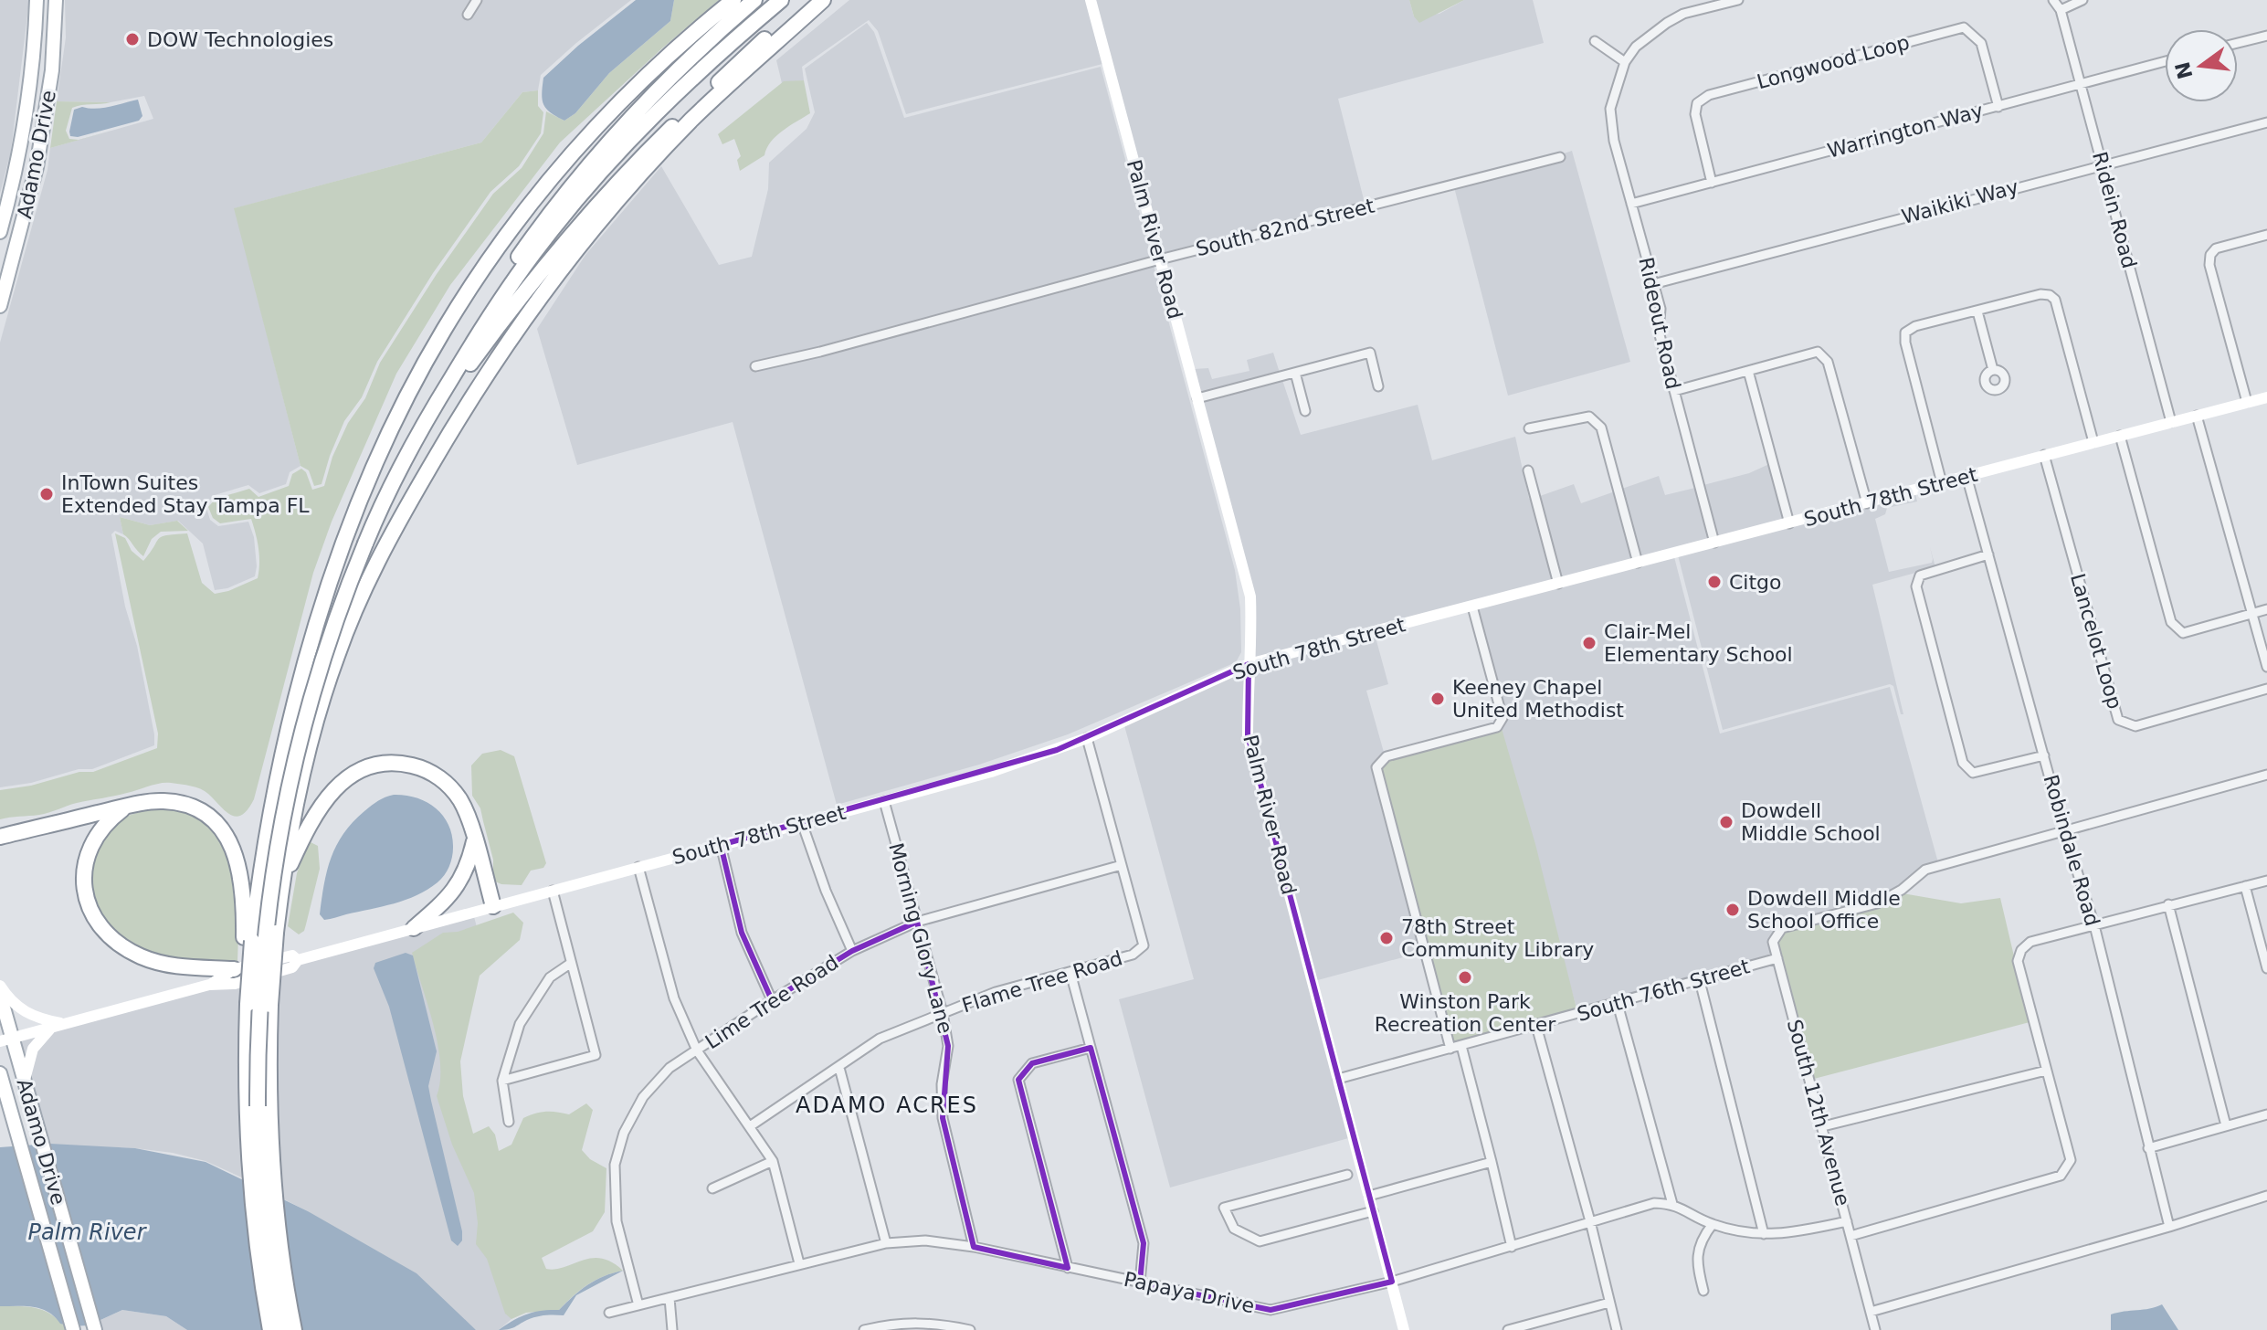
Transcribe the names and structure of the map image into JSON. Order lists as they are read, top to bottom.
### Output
{
  "streets": {
    "main road": ["Adamo Drive"],
    "street": [
      "Longwood Loop",
      "Warrington Way",
      "Waikiki Way",
      "Ridein Road",
      "South 82nd Street",
      "Palm River Road",
      "Rideout Road",
      "South 78th Street",
      "Lancelot Loop",
      "Robindale Road",
      "Morning Glory Lane",
      "Flame Tree Road",
      "South 76th Street",
      "Lime Tree Road",
      "South 12th Avenue",
      "Papaya Drive"
    ]
  },
  "crossings": [
    ["Longwood Loop", "Warrington Way"],
    ["Warrington Way", "Ridein Road"],
    ["Warrington Way", "Rideout Road"],
    ["Adamo Drive", "South 78th Street"],
    ["Waikiki Way", "Ridein Road"],
    ["Waikiki Way", "Rideout Road"],
    ["Ridein Road", "South 78th Street"],
    ["South 82nd Street", "Palm River Road"],
    ["Palm River Road", "South 78th Street"],
    ["Palm River Road", "South 76th Street"],
    ["Palm River Road", "Papaya Drive"],
    ["Rideout Road", "South 78th Street"],
    ["South 78th Street", "Lancelot Loop"],
    ["South 78th Street", "Robindale Road"],
    ["South 78th Street", "Morning Glory Lane"],
    ["Robindale Road", "South 12th Avenue"],
    ["Morning Glory Lane", "Flame Tree Road"],
    ["Morning Glory Lane", "Lime Tree Road"],
    ["Morning Glory Lane", "Papaya Drive"],
    ["Flame Tree Road", "Lime Tree Road"],
    ["South 76th Street", "South 12th Avenue"],
    ["Lime Tree Road", "Papaya Drive"]
  ],
  "districts": ["ADAMO ACRES"],
  "water": ["Palm River"],
  "places": [
    "DOW Technologies",
    "InTown Suites Extended Stay Tampa FL",
    "Citgo",
    "Clair-Mel Elementary School",
    "Keeney Chapel United Methodist",
    "Dowdell Middle School",
    "Dowdell Middle School Office",
    "78th Street Community Library",
    "Winston Park Recreation Center"
  ],
  "north": "left"
}
